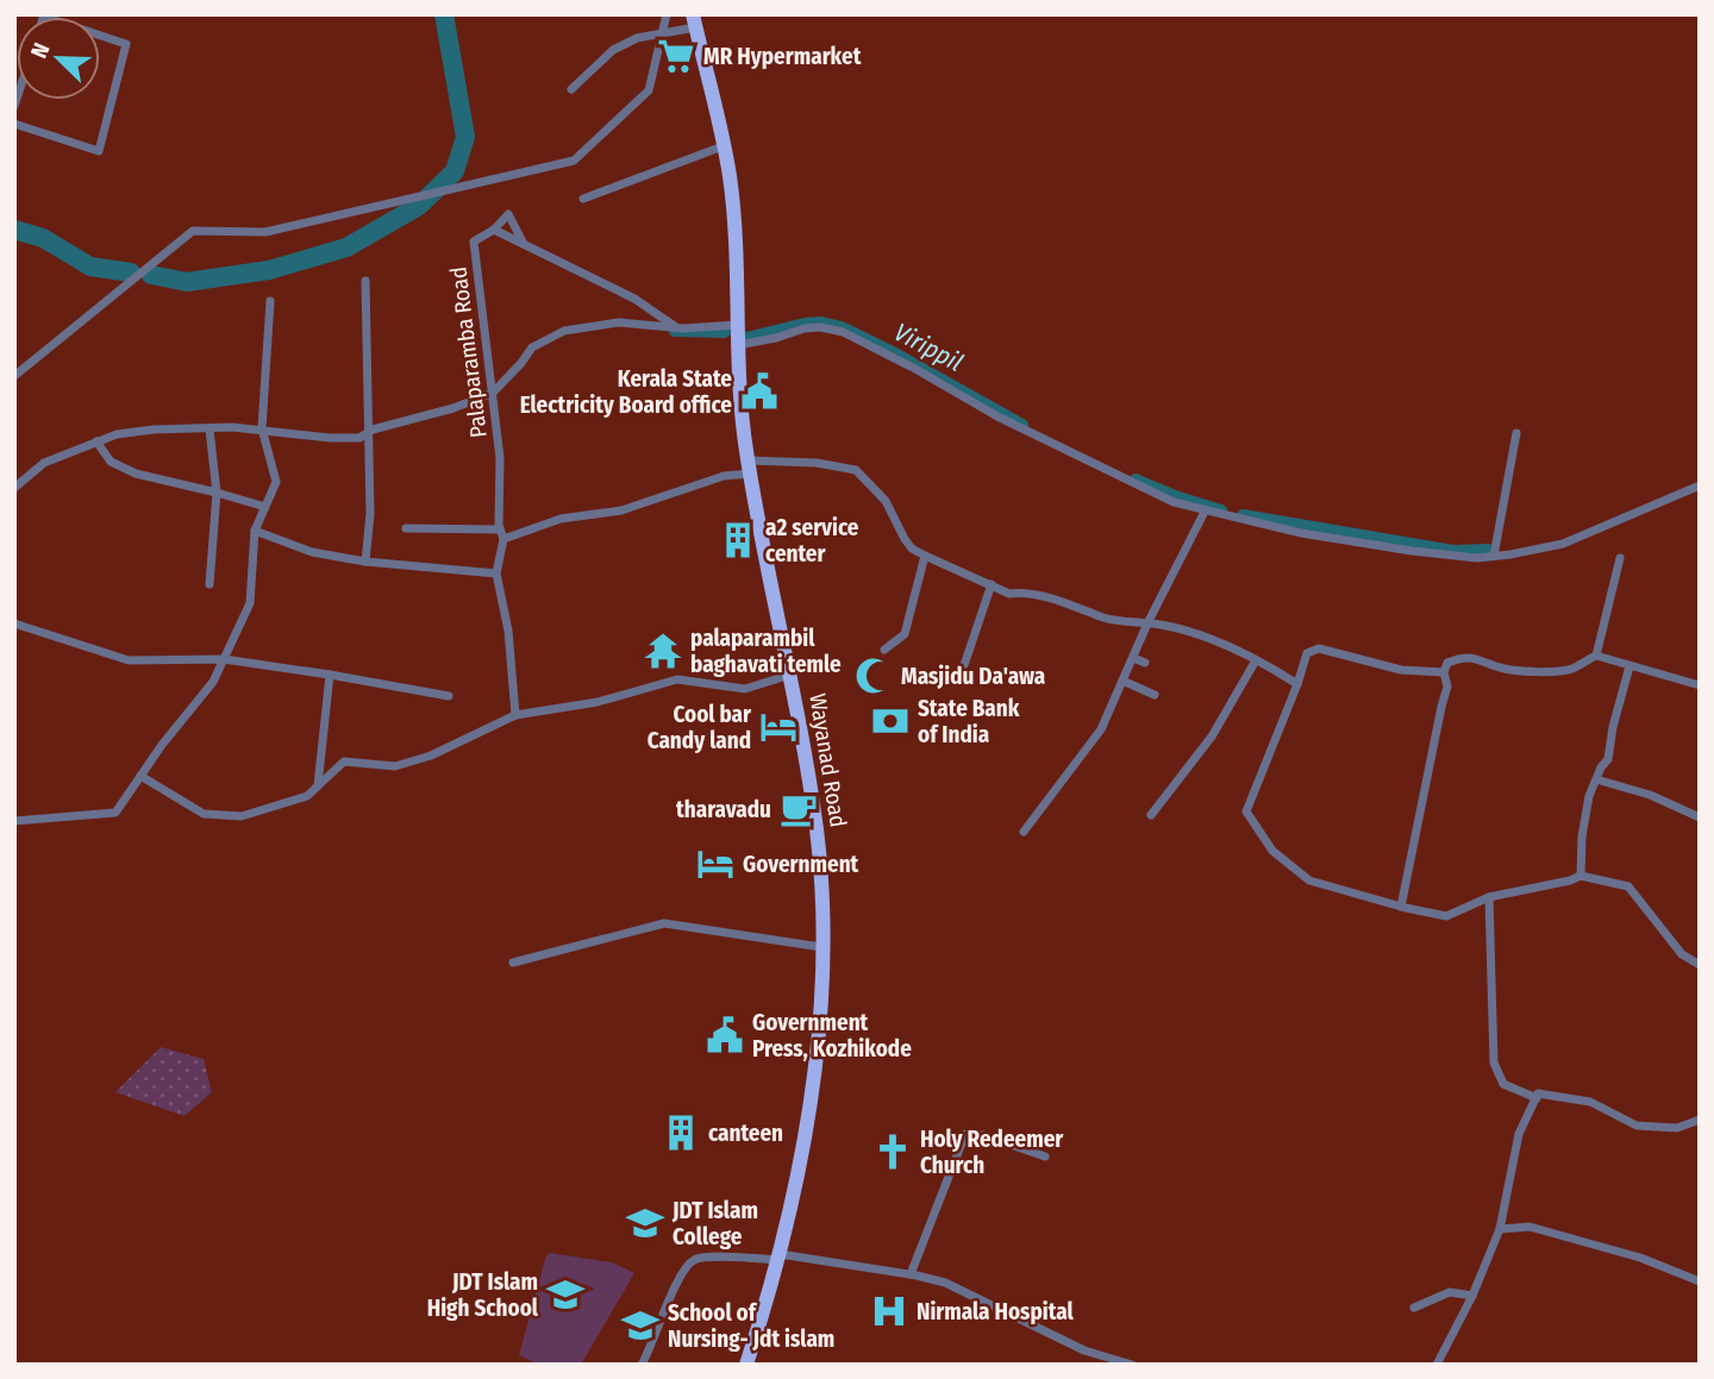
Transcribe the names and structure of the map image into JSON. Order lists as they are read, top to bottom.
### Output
{
  "streets": {
    "highway": ["Wayanad Road"],
    "street": ["Palaparamba Road"]
  },
  "water": ["Virippil"],
  "places": {
    "supermarket": ["MR Hypermarket"],
    "public building": ["Kerala State Electricity Board office", "Government Press, Kozhikode"],
    "building": ["a2 service center", "canteen"],
    "temple": ["palaparambil baghavati temle"],
    "mosque": ["Masjidu Da'awa"],
    "bank": ["State Bank of India"],
    "hotel": ["Cool bar Candy land", "Government"],
    "cafe": ["tharavadu"],
    "church": ["Holy Redeemer Church"],
    "school or university": ["JDT Islam College", "JDT Islam High School", "School of Nursing- Jdt islam"],
    "hospital": ["Nirmala Hospital"]
  },
  "north": "top left"
}
